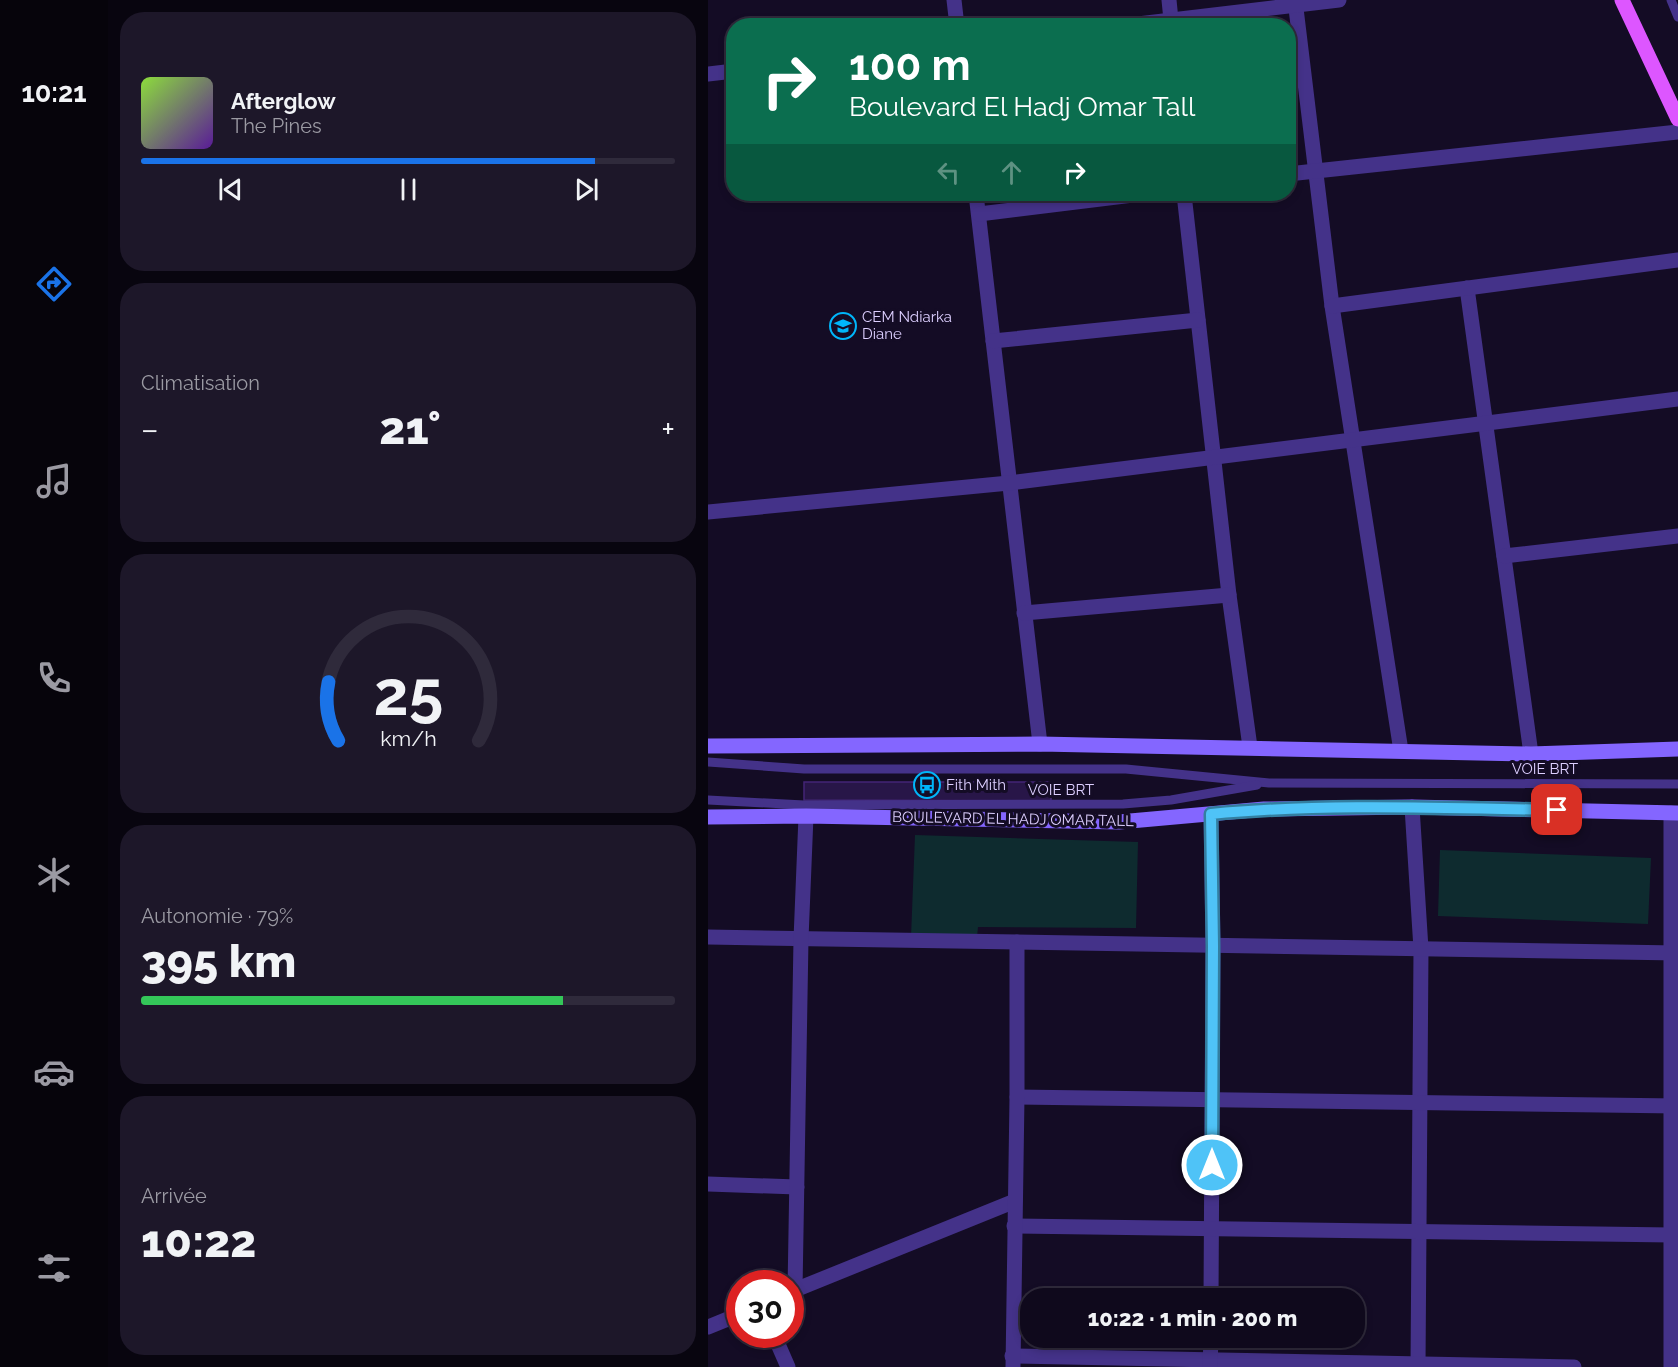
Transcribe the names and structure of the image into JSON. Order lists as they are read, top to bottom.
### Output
{
  "streets": {
    "main road": ["BOULEVARD EL HADJ OMAR TALL"],
    "lane": ["VOIE BRT"]
  },
  "places": {
    "school or university": ["CEM Ndiarka Diane"],
    "bus stop": ["Fith Mith"]
  },
  "page": {
    "tabs": "10:21",
    "turn": ["100 m", "Boulevard El Hadj Omar Tall"],
    "song": ["Afterglow", "The Pines"],
    "tile": [
      "Climatisation",
      ["Autonomie · 79%", "395 km"],
      ["Arrivée", "10:22"]
    ],
    "heat": ["−", "21°", "+"],
    "limit": "30",
    "trip": "10:22 · 1 min · 200 m",
    "gauge": ["25", "km/h"]
  }
}
